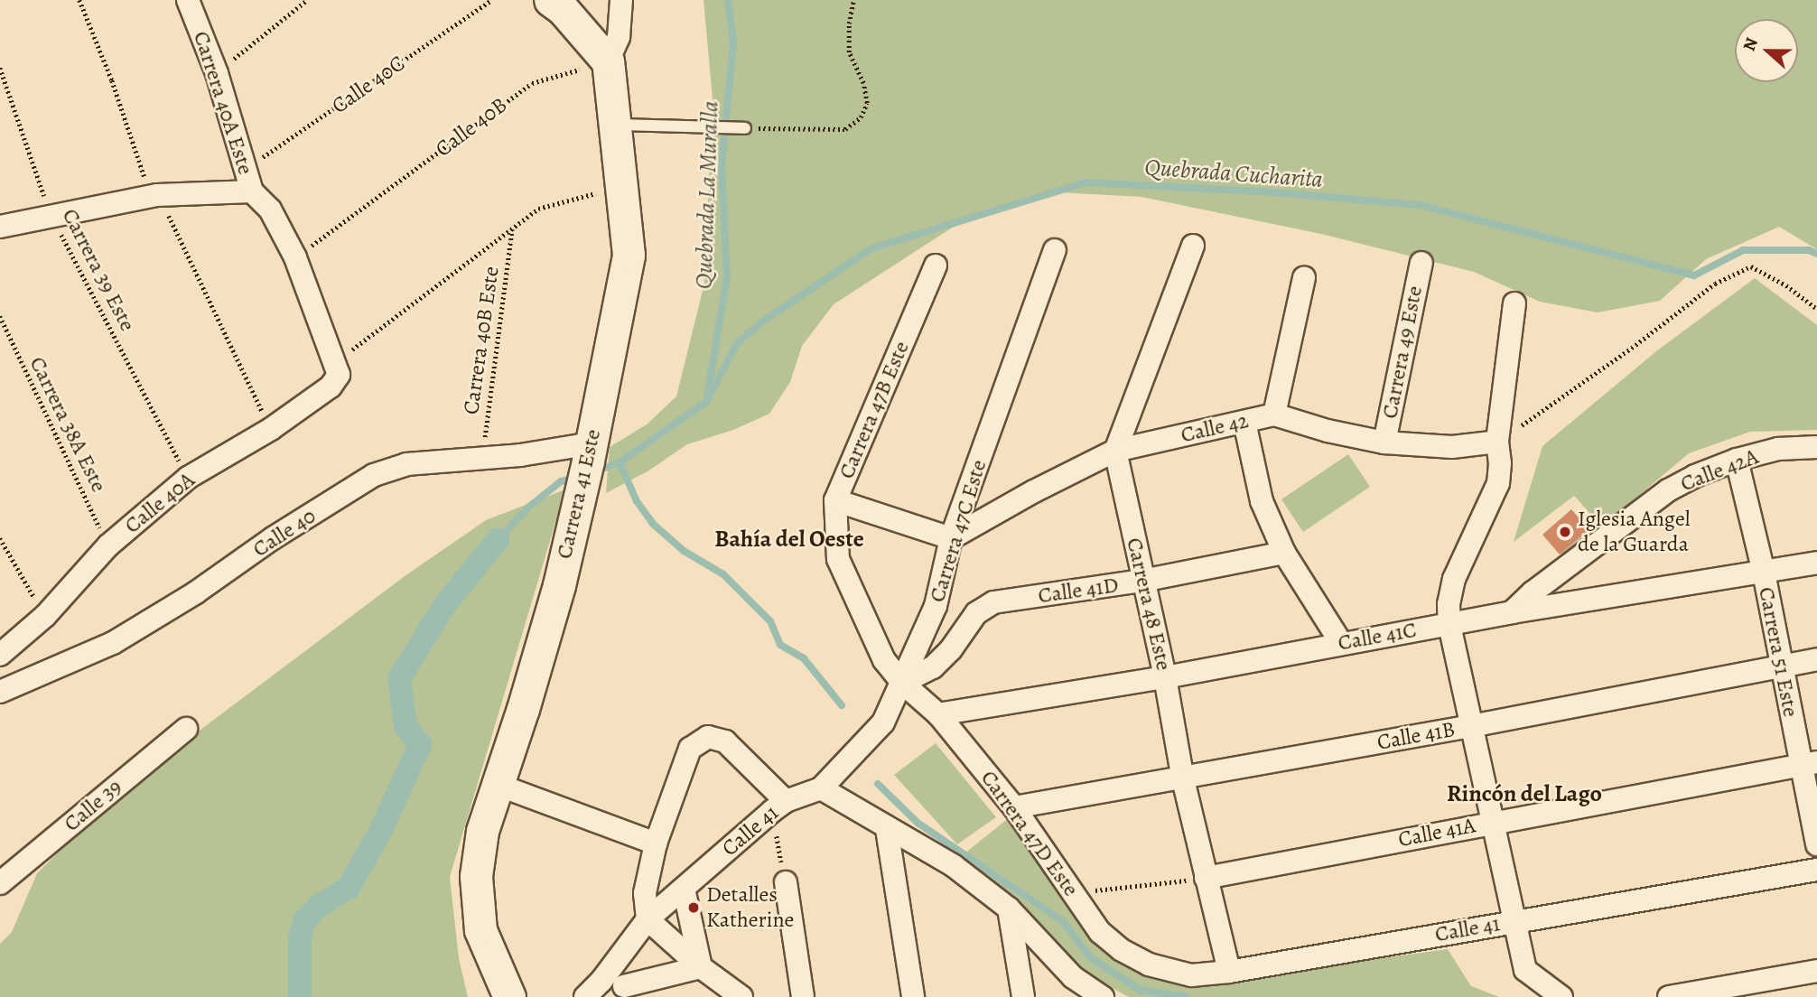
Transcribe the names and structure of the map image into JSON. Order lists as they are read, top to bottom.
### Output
{
  "streets": {
    "street": [
      "Carrera 40A Este",
      "Carrera 49 Este",
      "Carrera 47B Este",
      "Calle 42",
      "Calle 42A",
      "Carrera 41 Este",
      "Calle 40A",
      "Carrera 47C Este",
      "Calle 40",
      "Calle 41D",
      "Carrera 48 Este",
      "Calle 41C",
      "Carrera 51 Este",
      "Calle 41B",
      "Calle 39",
      "Calle 41",
      "Calle 41A",
      "Carrera 47D Este"
    ],
    "path": [
      "Calle 40C",
      "Calle 40B",
      "Carrera 39 Este",
      "Carrera 40B Este",
      "Carrera 38A Este"
    ]
  },
  "crossings": [
    ["Calle 40C", "Carrera 40A Este"],
    ["Carrera 40A Este", "Calle 40B"],
    ["Carrera 40A Este", "Calle 40A"],
    ["Calle 40B", "Carrera 41 Este"],
    ["Carrera 39 Este", "Calle 40A"],
    ["Carrera 40B Este", "Calle 40"],
    ["Carrera 49 Este", "Calle 42"],
    ["Carrera 47B Este", "Carrera 47D Este"],
    ["Carrera 38A Este", "Calle 40A"],
    ["Calle 42", "Carrera 47C Este"],
    ["Calle 42", "Carrera 48 Este"],
    ["Calle 42A", "Calle 41C"],
    ["Calle 42A", "Carrera 51 Este"],
    ["Carrera 41 Este", "Calle 40"],
    ["Carrera 47C Este", "Calle 41D"],
    ["Carrera 47C Este", "Calle 41"],
    ["Carrera 47C Este", "Carrera 47D Este"],
    ["Calle 41D", "Carrera 48 Este"],
    ["Calle 41D", "Carrera 47D Este"],
    ["Carrera 48 Este", "Calle 41C"],
    ["Carrera 48 Este", "Calle 41B"],
    ["Carrera 48 Este", "Calle 41"],
    ["Carrera 48 Este", "Calle 41A"],
    ["Calle 41C", "Carrera 51 Este"],
    ["Calle 41C", "Carrera 47D Este"],
    ["Carrera 51 Este", "Calle 41B"],
    ["Carrera 51 Este", "Calle 41A"],
    ["Calle 41B", "Carrera 47D Este"],
    ["Calle 41", "Carrera 47D Este"]
  ],
  "districts": ["Bahía del Oeste", "Rincón del Lago"],
  "water": ["Quebrada Cucharita", "Quebrada La Muralla"],
  "places": ["Iglesia Angel de la Guarda", "Detalles Katherine"],
  "north": "left"
}
